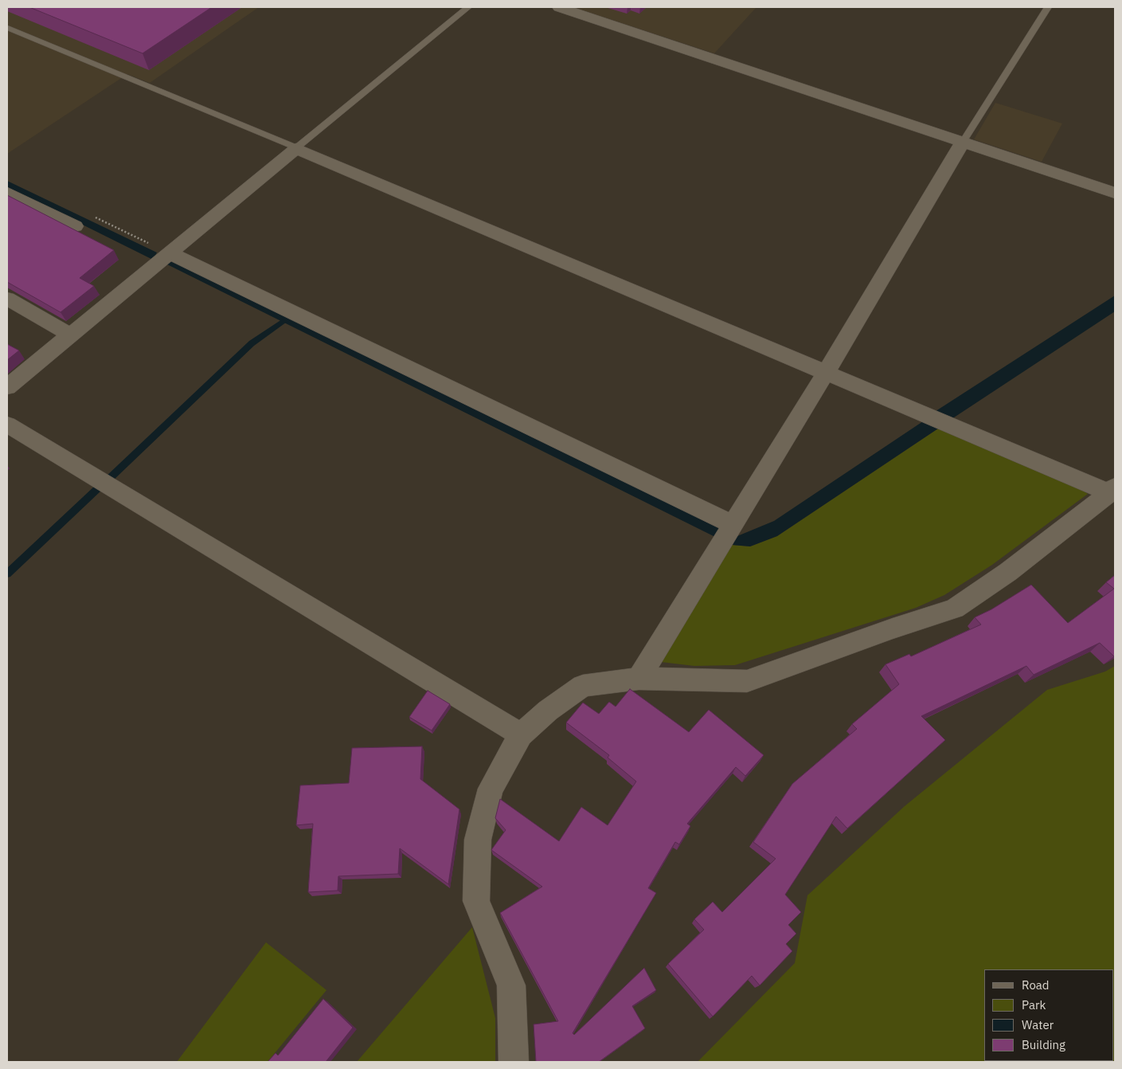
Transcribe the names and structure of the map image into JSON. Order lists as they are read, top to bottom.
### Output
{
  "legend": [
    "Road",
    "Park",
    "Water",
    "Building"
  ]
}
